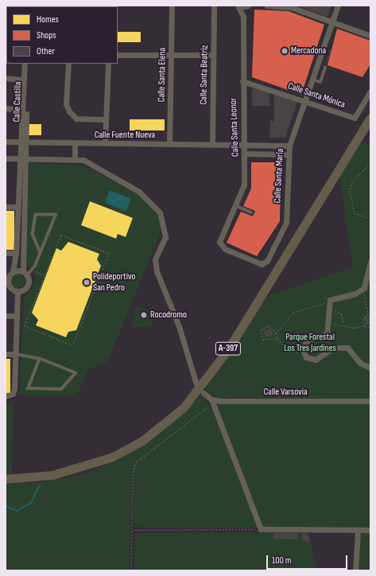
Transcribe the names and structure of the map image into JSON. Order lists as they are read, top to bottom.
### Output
{
  "streets": {
    "main road": ["A-397"],
    "street": [
      "Calle Santa Elena",
      "Calle Santa Beatriz",
      "Calle Santa Mónica",
      "Calle Castilla",
      "Calle Santa Leonor",
      "Calle Fuente Nueva",
      "Calle Santa María",
      "Calle Varsovia"
    ]
  },
  "crossings": [
    ["Calle Santa Elena", "Calle Fuente Nueva"],
    ["Calle Santa Beatriz", "Calle Fuente Nueva"],
    ["Calle Santa Mónica", "Calle Santa Leonor"],
    ["Calle Santa Mónica", "Calle Santa María"],
    ["Calle Castilla", "Calle Fuente Nueva"],
    ["Calle Santa Leonor", "Calle Fuente Nueva"],
    ["Calle Santa Leonor", "Calle Santa María"],
    ["Calle Fuente Nueva", "Calle Santa María"]
  ],
  "parks": ["Parque Forestal Los Tres Jardines"],
  "places": ["Mercadona", "Polideportivo San Pedro", "Rocodromo"],
  "legend": ["Homes", "Shops", "Other"],
  "scale_bar": "100 m"
}
